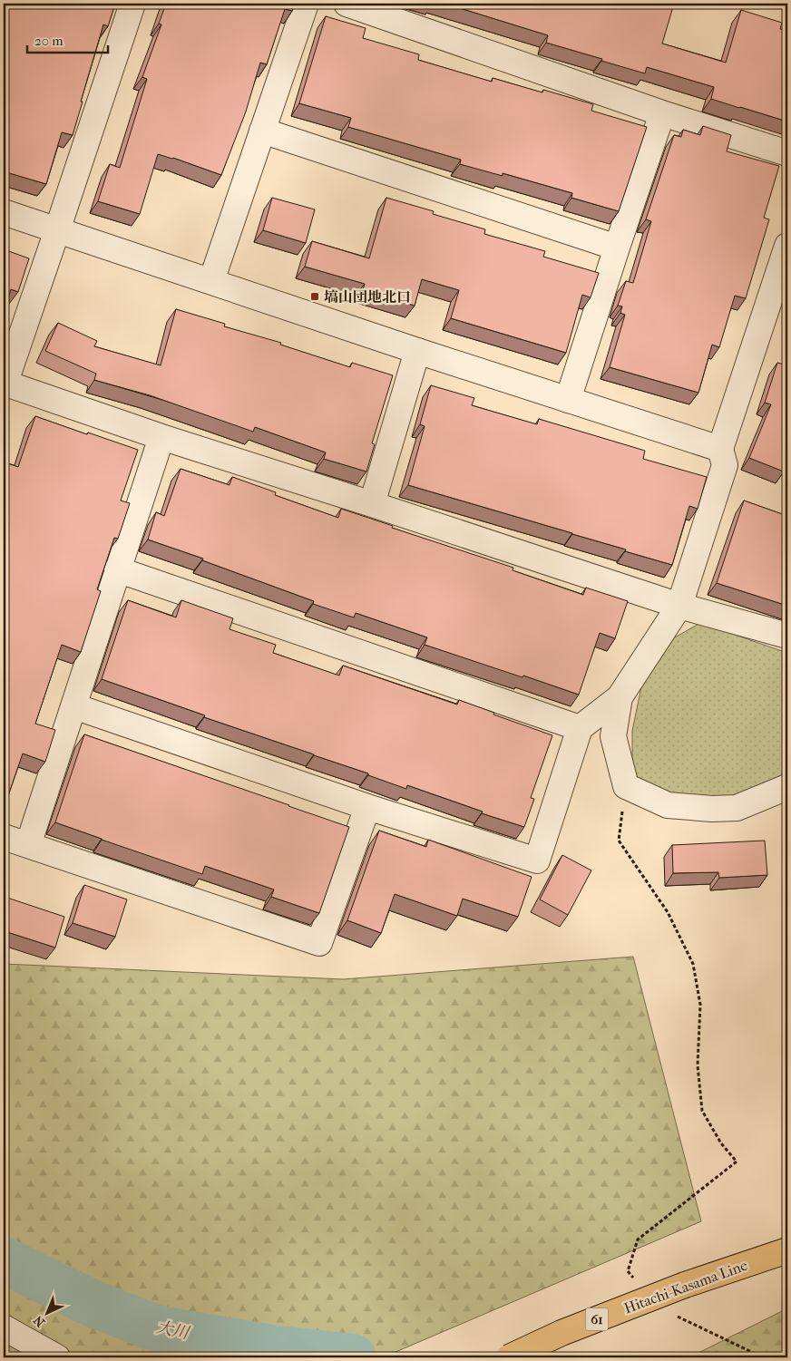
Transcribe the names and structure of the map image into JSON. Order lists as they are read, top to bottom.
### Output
{
  "streets": {
    "main road": ["Hitachi-Kasama Line", "61"]
  },
  "water": ["大川"],
  "places": {
    "transit": ["塙山団地北口"]
  },
  "scale_bar": "20 m",
  "north": "bottom left"
}
